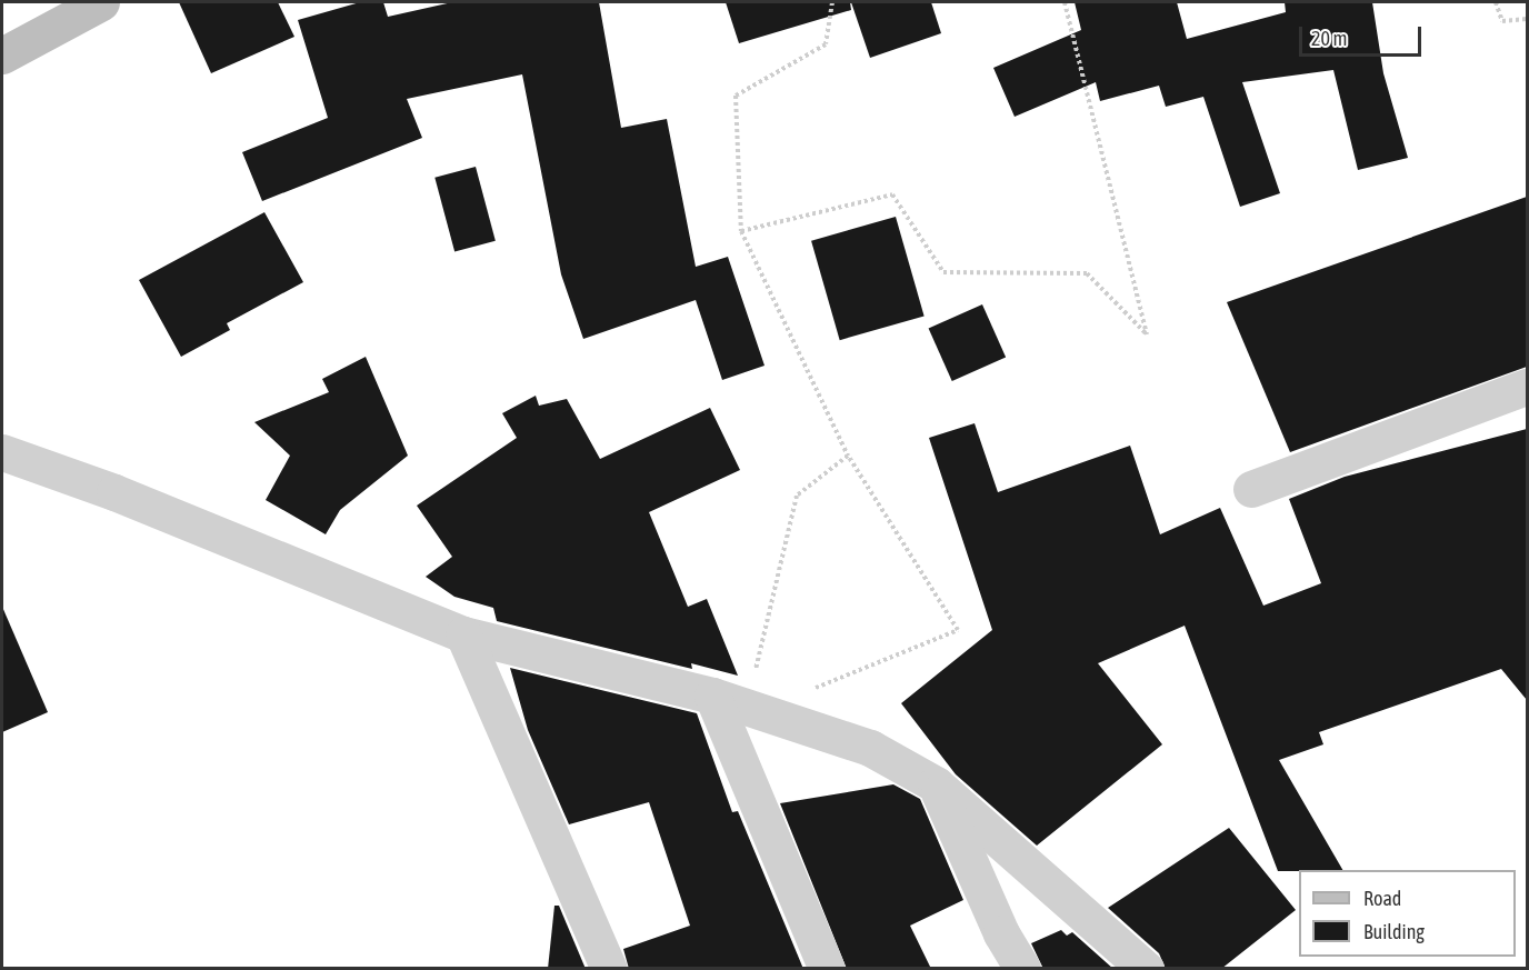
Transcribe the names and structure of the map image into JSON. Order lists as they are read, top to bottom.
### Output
{
  "legend": ["Road", "Building"],
  "scale_bar": "20 m"
}
